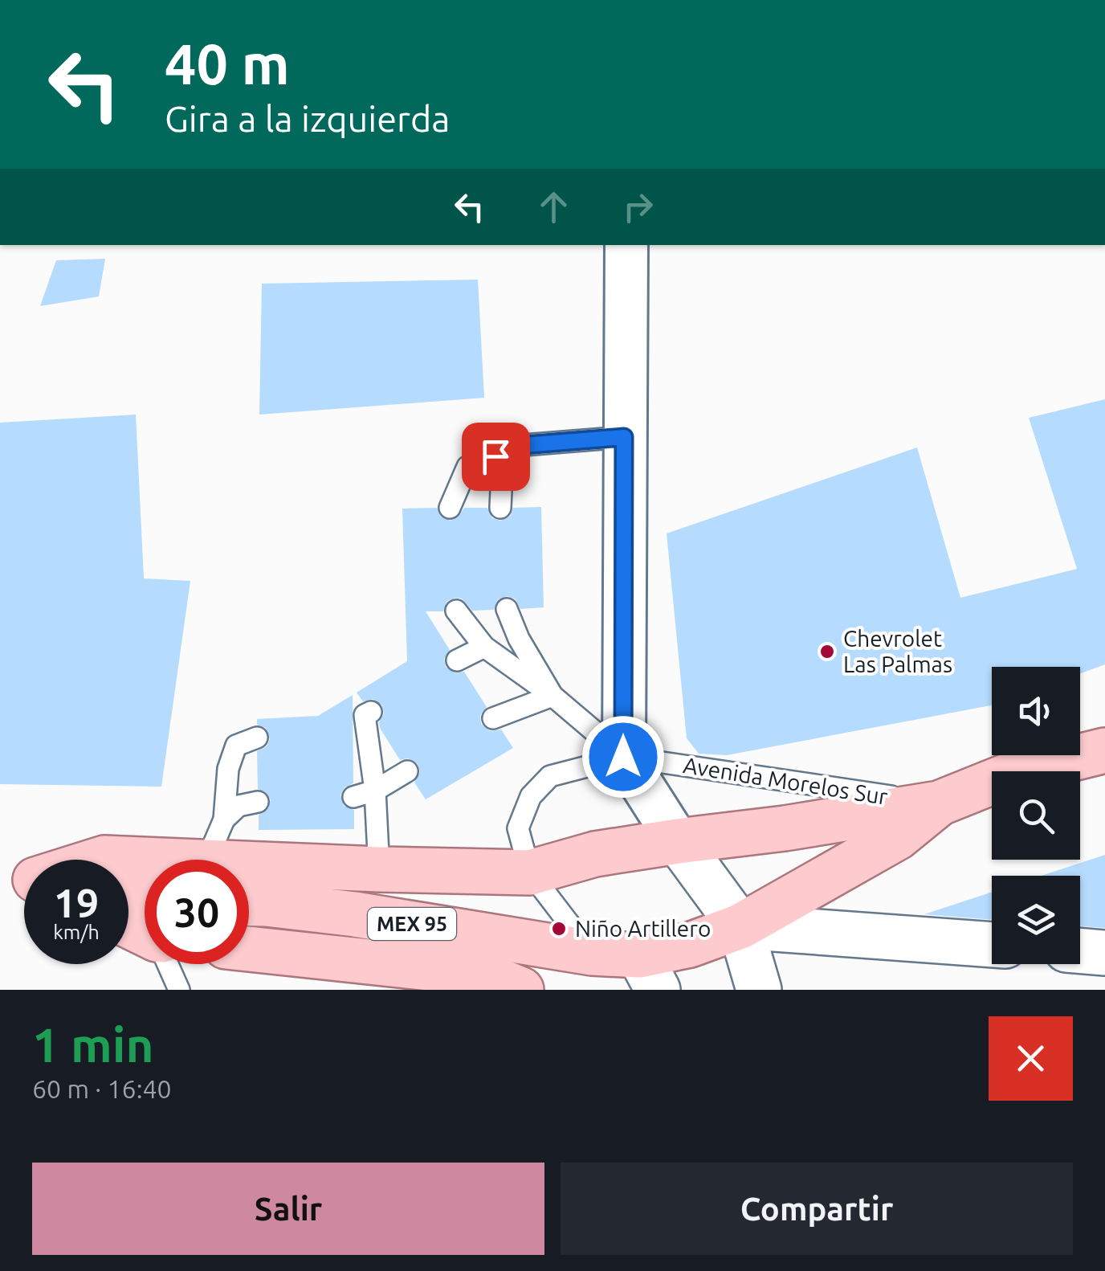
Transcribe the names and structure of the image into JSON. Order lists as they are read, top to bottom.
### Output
{
  "streets": {
    "main road": ["Avenida Morelos Sur", "MEX 95"]
  },
  "crossings": [
    ["Avenida Morelos Sur", "MEX 95"]
  ],
  "places": ["Chevrolet Las Palmas", "Niño Artillero"],
  "page": {
    "turn": ["40 m", "Gira a la izquierda"],
    "speed": "19 km/h",
    "limit": "30",
    "heading": ["1 min", "60 m · 16:40"],
    "buttons": ["Salir", "Compartir"]
  }
}
